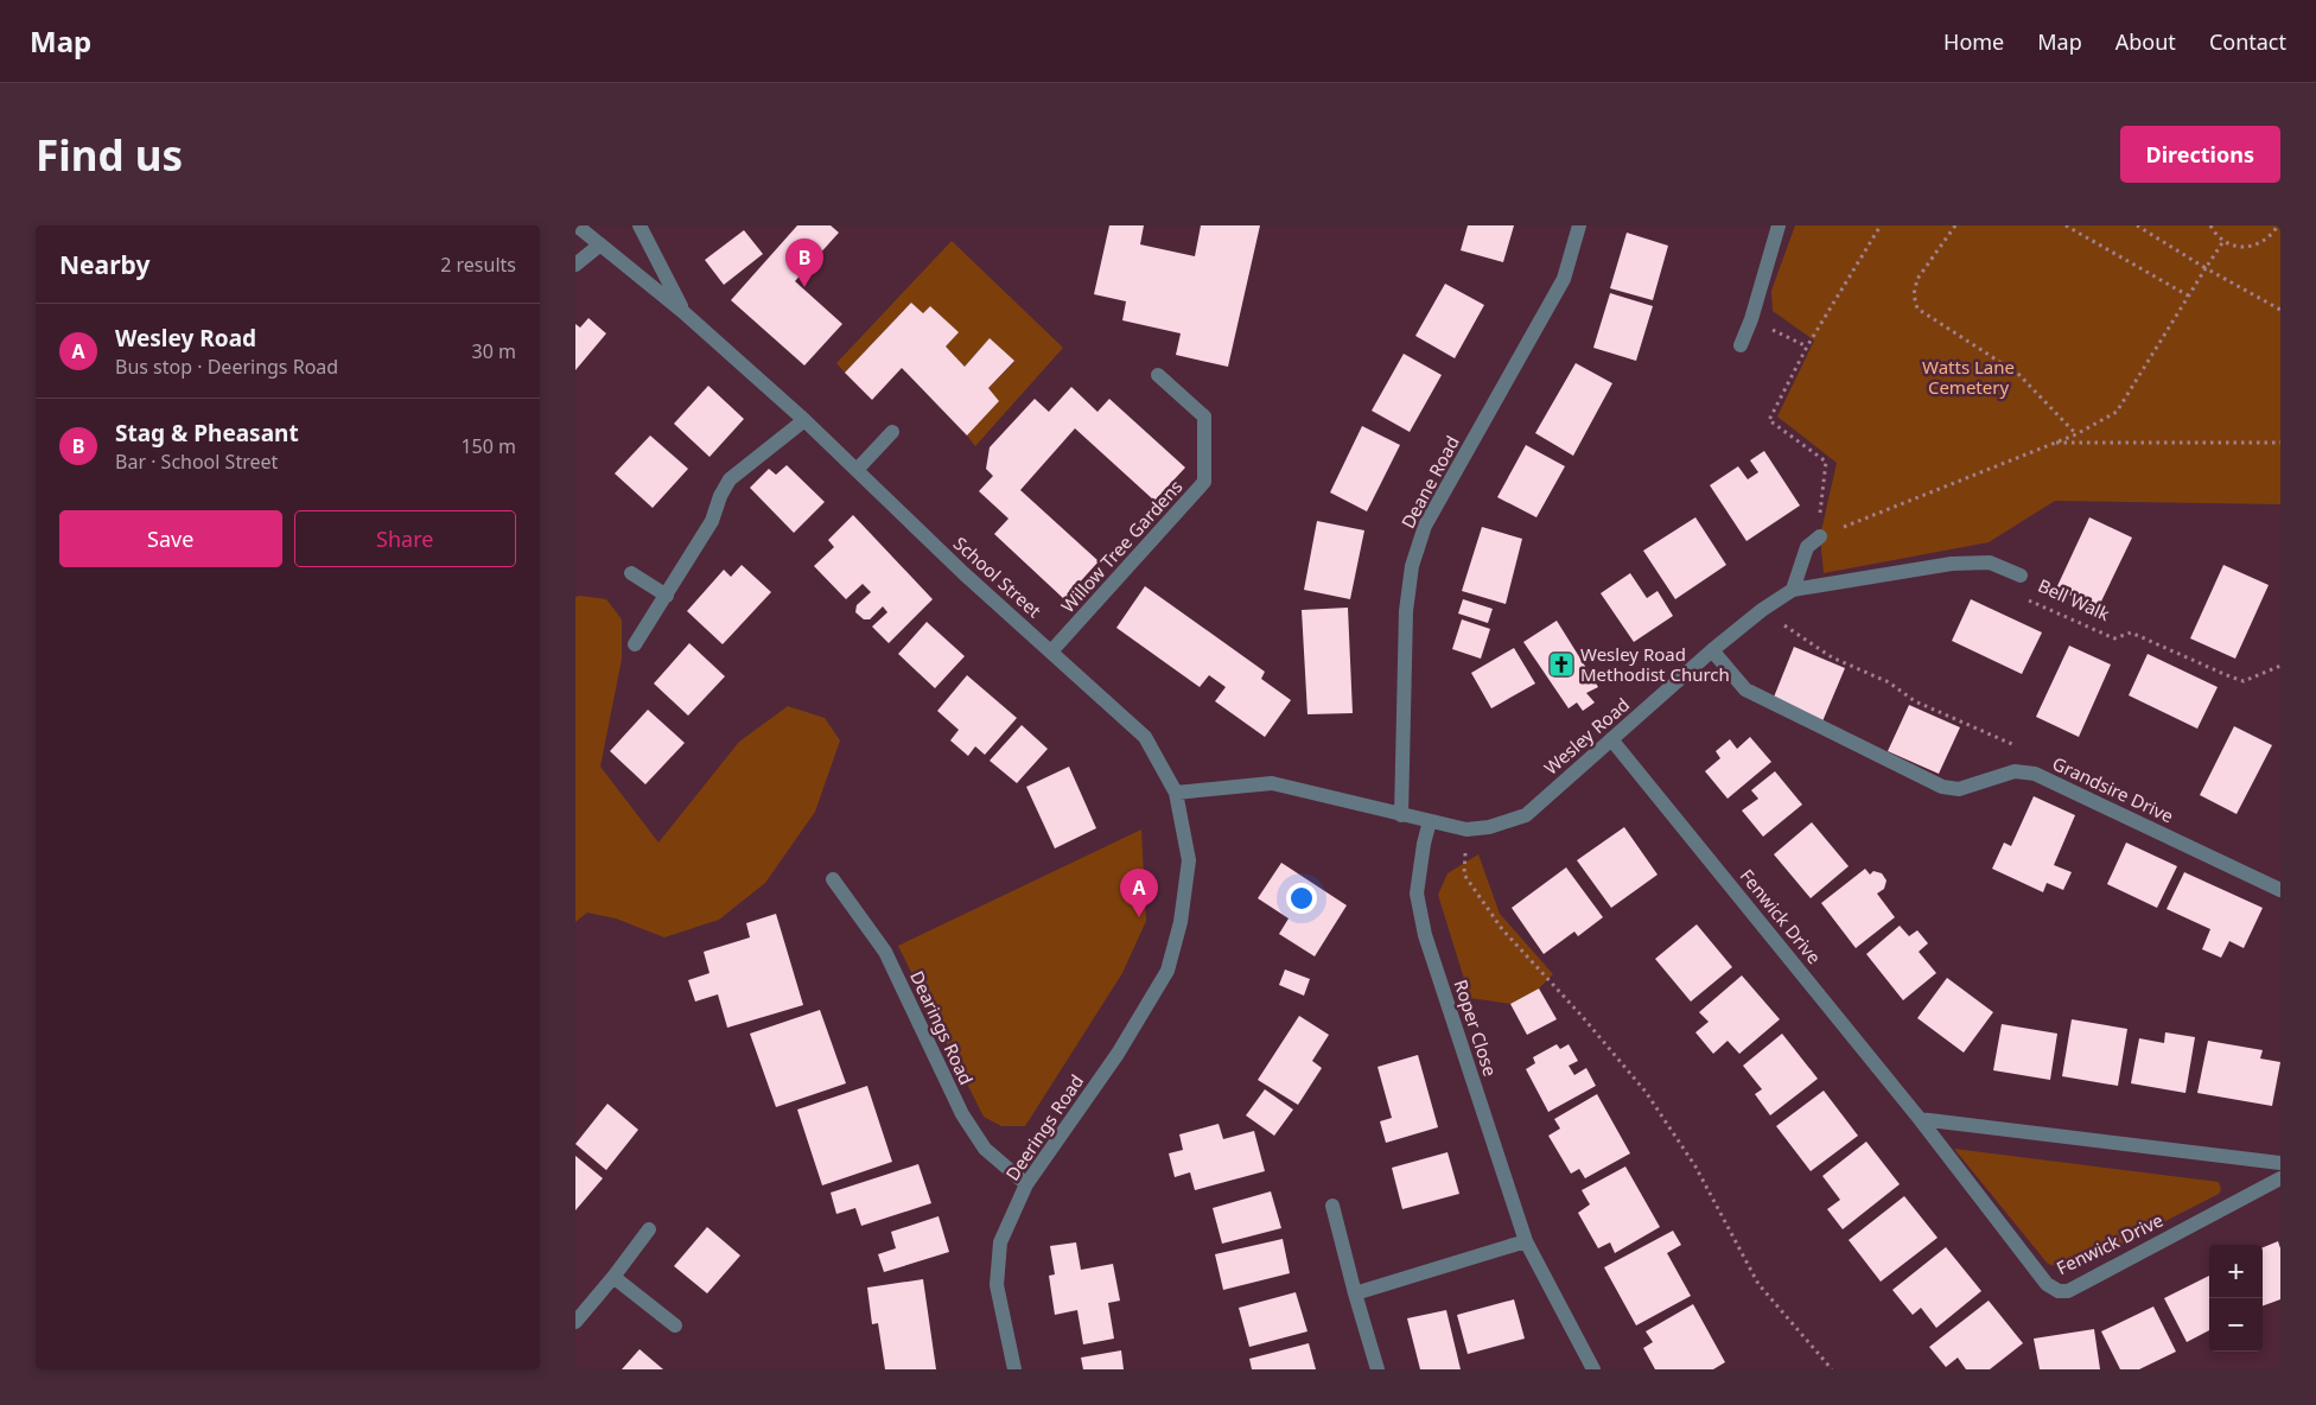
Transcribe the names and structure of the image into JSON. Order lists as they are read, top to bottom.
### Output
{
  "streets": {
    "street": [
      "Deane Road",
      "Willow Tree Gardens",
      "School Street",
      "Bell Walk",
      "Wesley Road",
      "Grandsire Drive",
      "Fenwick Drive",
      "Dearings Road",
      "Roper Close",
      "Deerings Road"
    ]
  },
  "crossings": [
    ["Deane Road", "Wesley Road"],
    ["Willow Tree Gardens", "School Street"],
    ["School Street", "Wesley Road"],
    ["School Street", "Deerings Road"],
    ["Bell Walk", "Wesley Road"],
    ["Wesley Road", "Grandsire Drive"],
    ["Wesley Road", "Fenwick Drive"],
    ["Wesley Road", "Roper Close"],
    ["Dearings Road", "Deerings Road"]
  ],
  "parks": ["Watts Lane Cemetery"],
  "places": {
    "church": ["Wesley Road Methodist Church"]
  },
  "page": {
    "header": "Map",
    "nav": [
      "Home",
      "Map",
      "About",
      "Contact"
    ],
    "buttons": [
      "Directions",
      ["Save", "Share"]
    ],
    "title": "Find us",
    "heading": ["Nearby", "2 results"],
    "pins": ["B", "A"],
    "list": [
      {
        "mark": "A",
        "name": "Wesley Road",
        "note": "Bus stop · Deerings Road",
        "value": "30 m"
      },
      {
        "mark": "B",
        "name": "Stag & Pheasant",
        "note": "Bar · School Street",
        "value": "150 m"
      }
    ],
    "map_buttons": ["+", "−"]
  }
}
